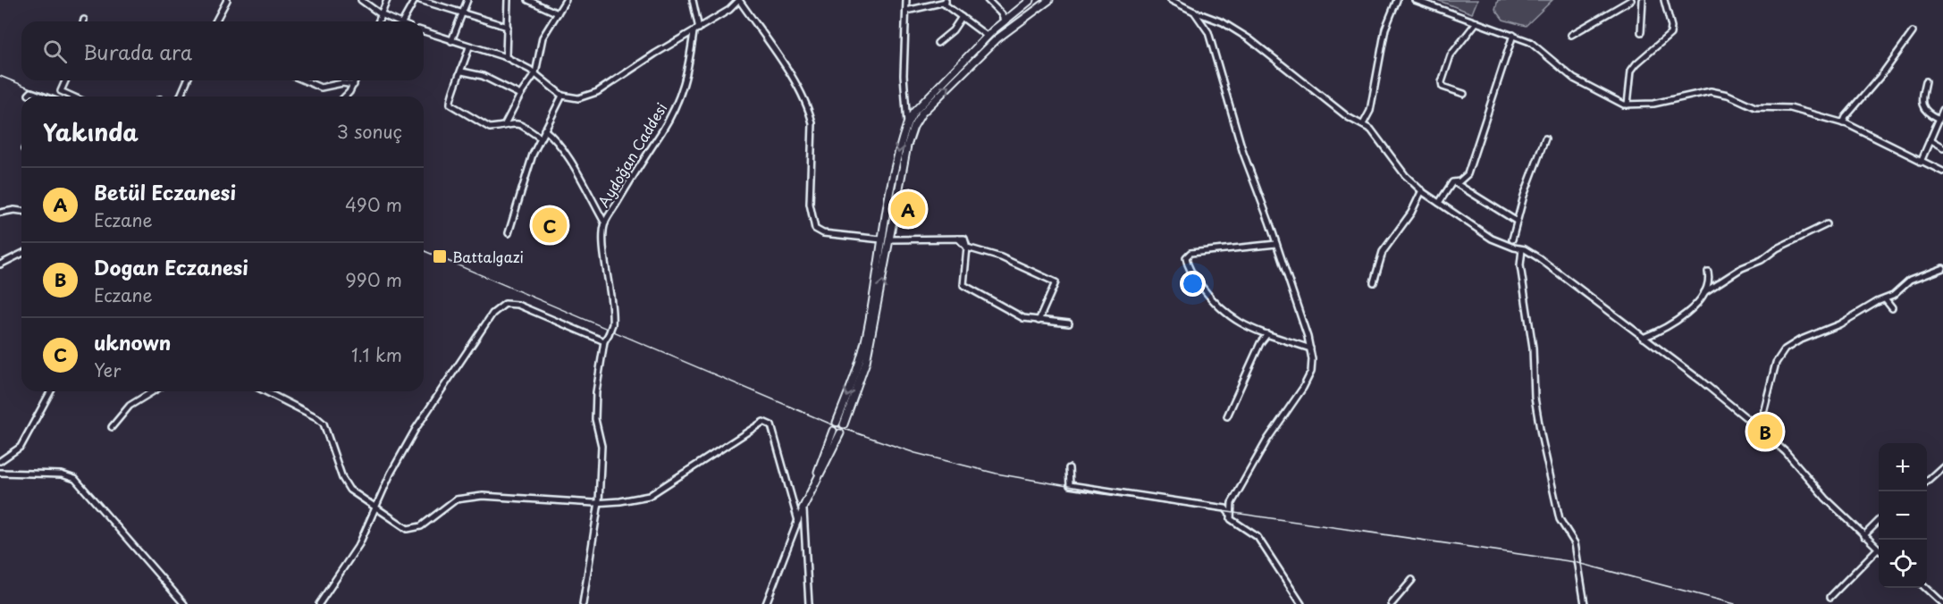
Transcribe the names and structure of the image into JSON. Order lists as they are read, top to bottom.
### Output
{
  "streets": {
    "street": ["Aydoğan Caddesi"]
  },
  "places": {
    "transit": ["Battalgazi"]
  },
  "page": {
    "search": "Burada ara",
    "heading": ["Yakında", "3 sonuç"],
    "list": [
      {
        "mark": "A",
        "name": "Betül Eczanesi",
        "note": "Eczane",
        "value": "490 m"
      },
      {
        "mark": "B",
        "name": "Dogan Eczanesi",
        "note": "Eczane",
        "value": "990 m"
      },
      {
        "mark": "C",
        "name": "uknown",
        "note": "Yer",
        "value": "1.1 km"
      }
    ],
    "pins": ["A", "C", "B"],
    "map_buttons": ["+", "−"]
  }
}
